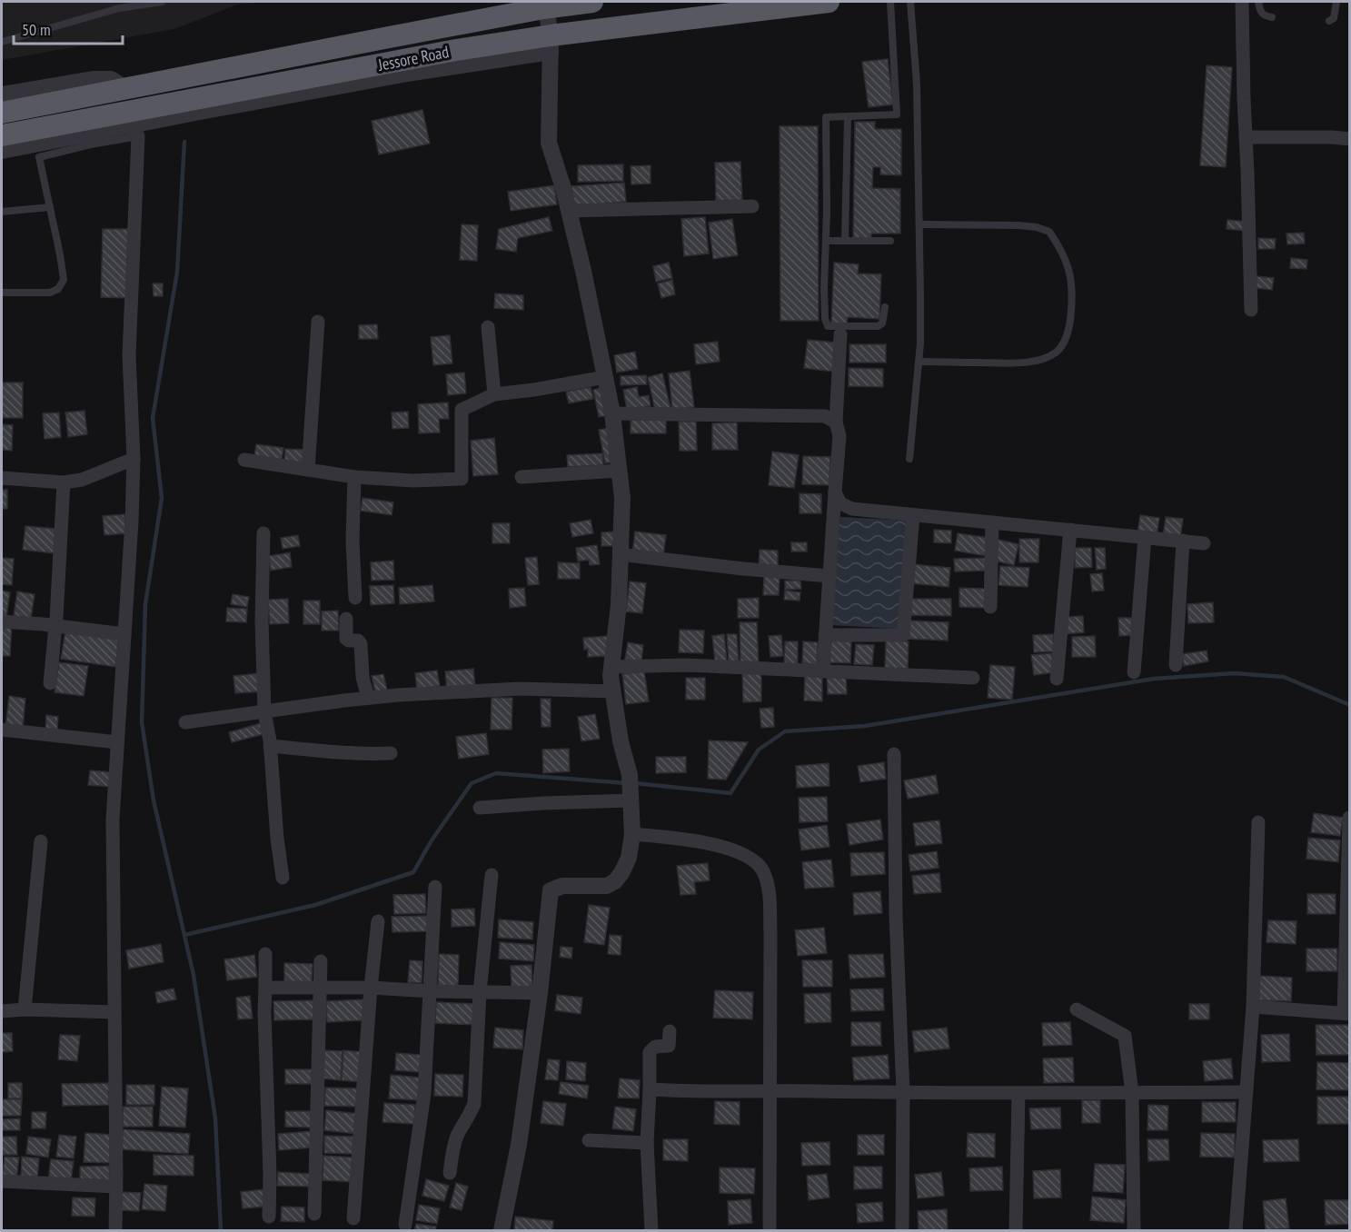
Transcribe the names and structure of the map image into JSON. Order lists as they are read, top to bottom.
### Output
{
  "streets": {
    "highway": ["Jessore Road"]
  },
  "scale_bar": "50 m"
}
